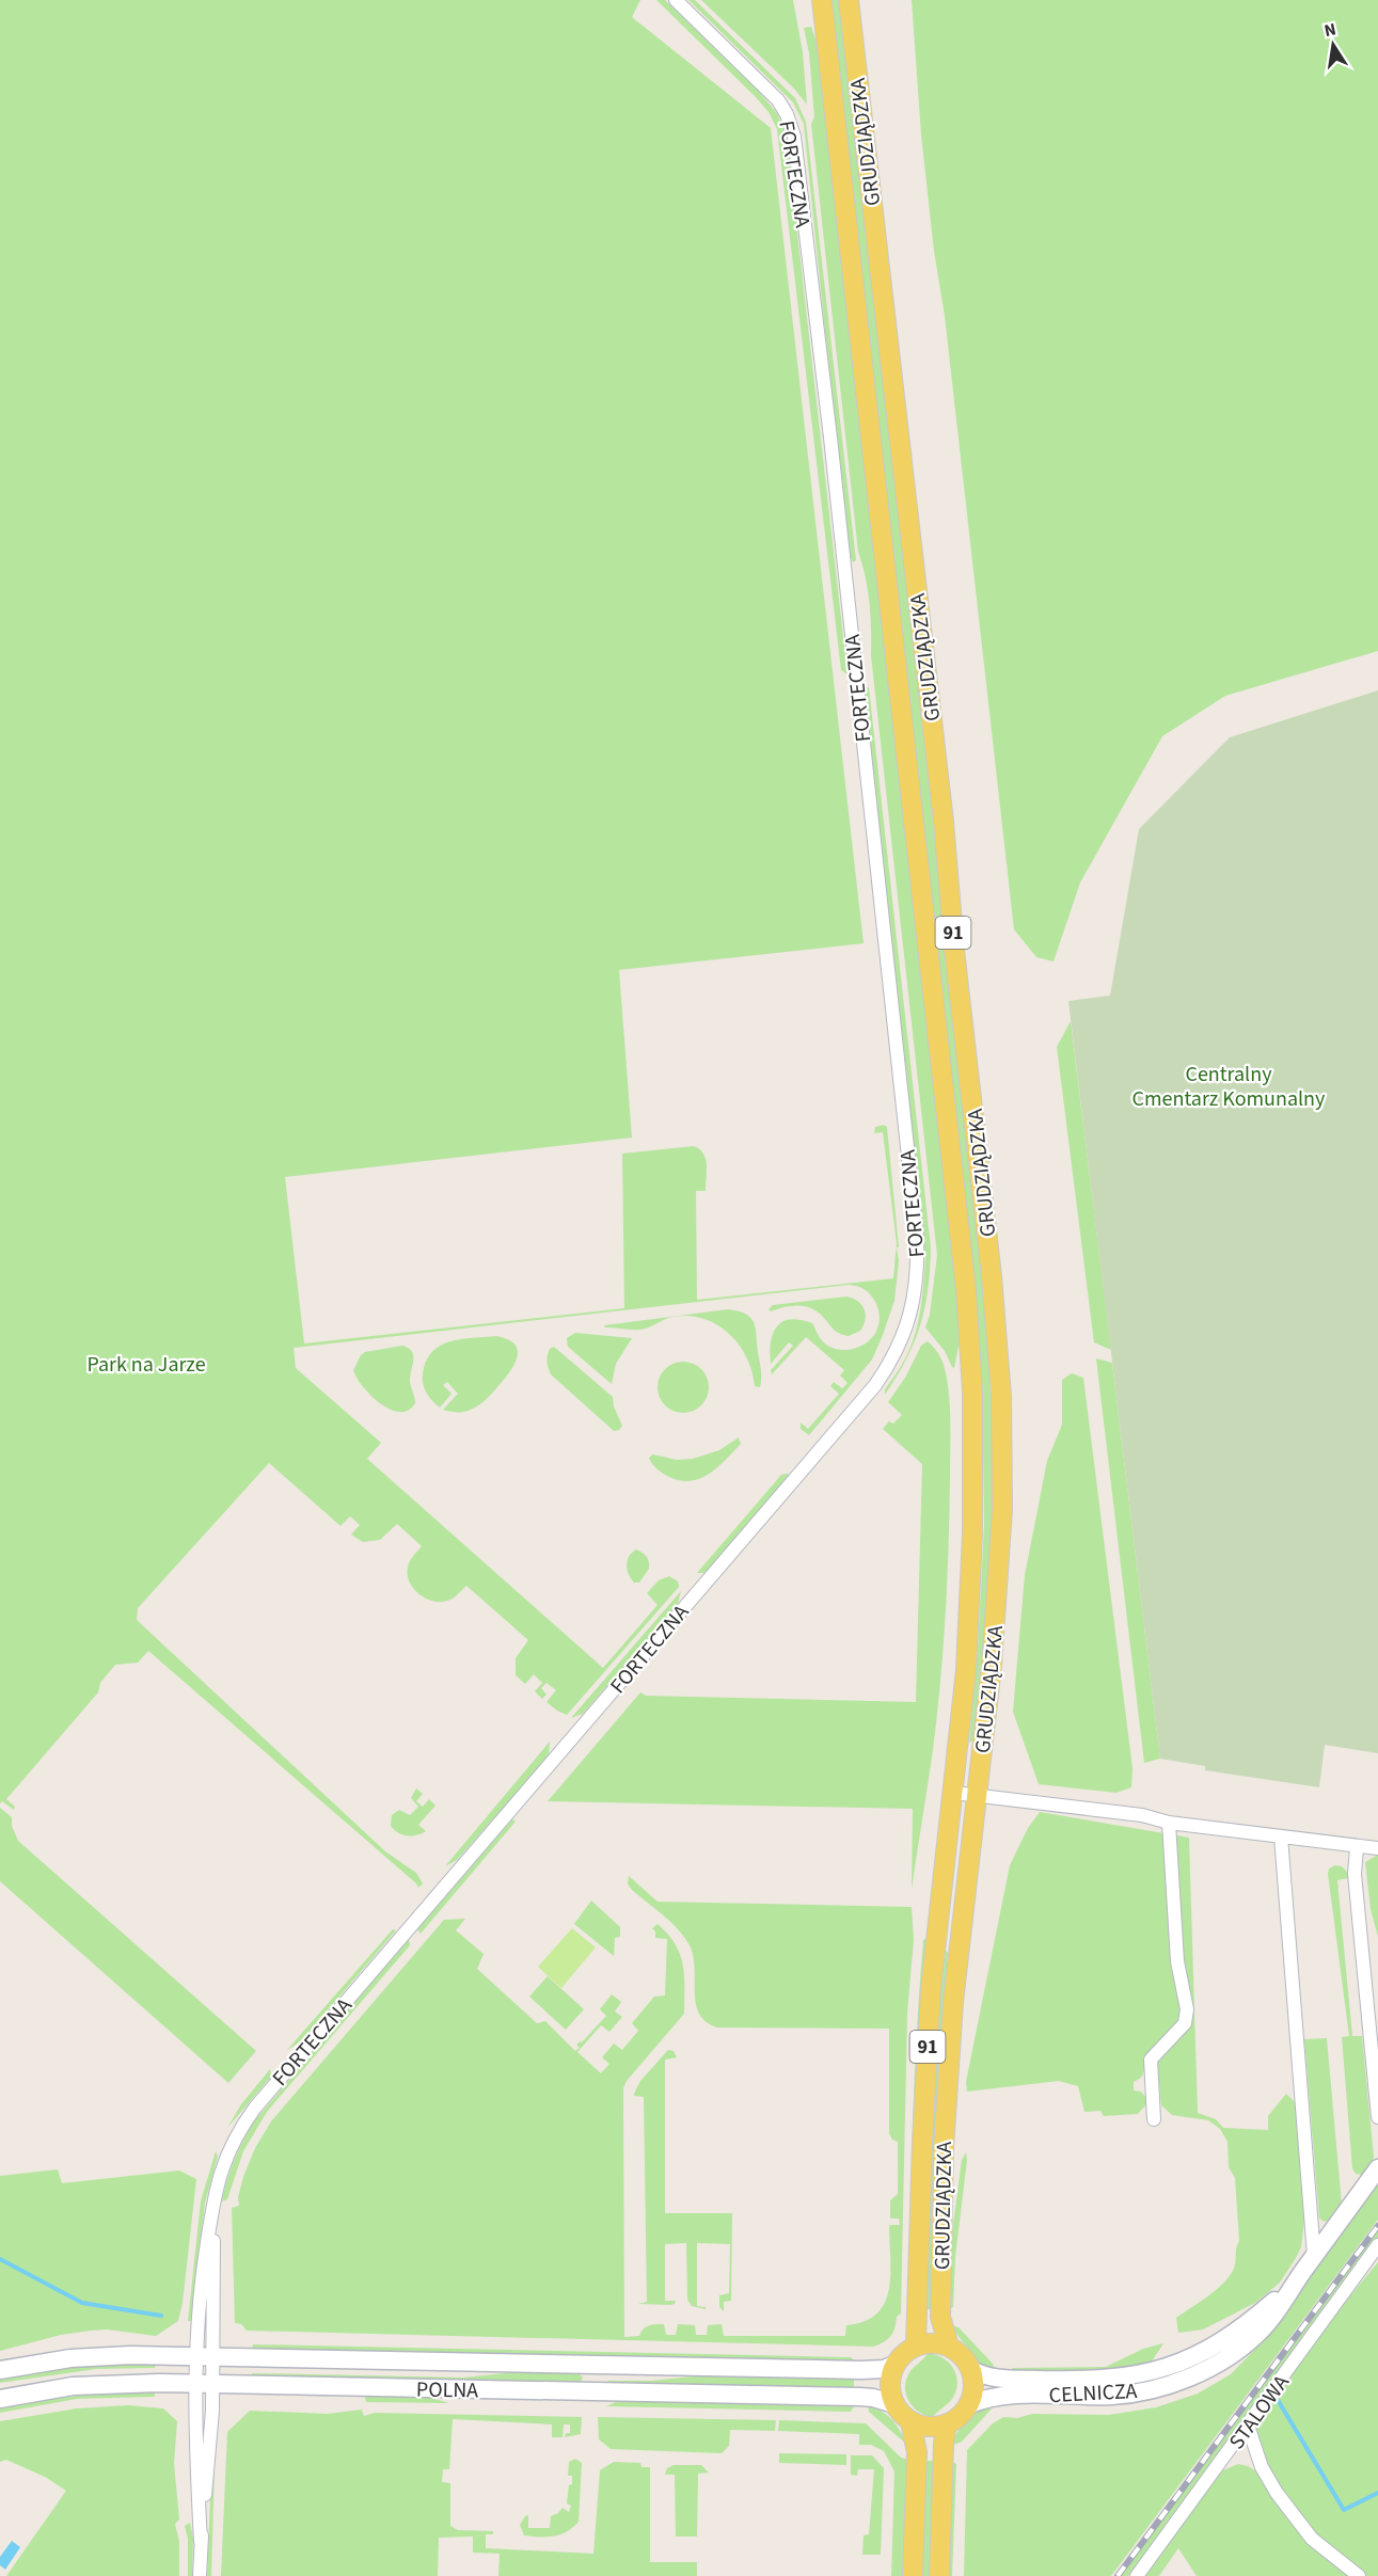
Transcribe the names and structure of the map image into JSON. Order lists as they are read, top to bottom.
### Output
{
  "streets": {
    "main road": ["GRUDZIĄDZKA", "91"],
    "street": [
      "FORTECZNA",
      "POLNA",
      "CELNICZA",
      "STALOWA"
    ]
  },
  "crossings": [
    ["GRUDZIĄDZKA", "POLNA"],
    ["GRUDZIĄDZKA", "CELNICZA"],
    ["FORTECZNA", "POLNA"],
    ["POLNA", "CELNICZA"]
  ],
  "parks": ["Centralny Cmentarz Komunalny", "Park na Jarze"],
  "north": "top"
}
